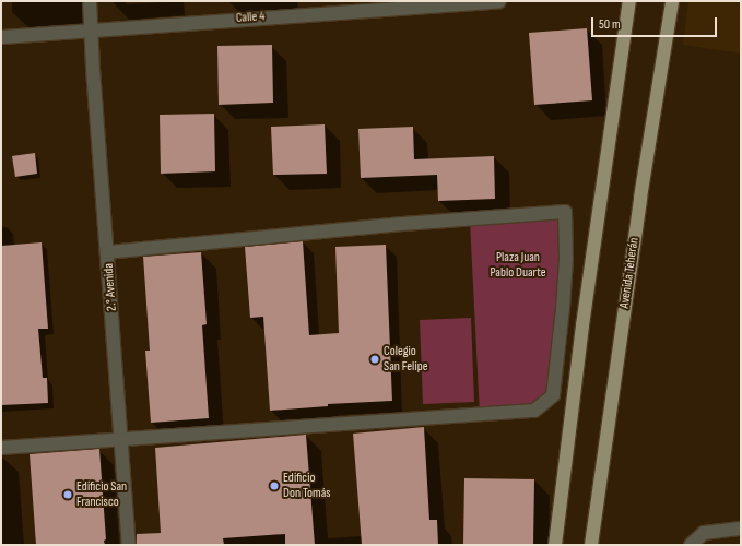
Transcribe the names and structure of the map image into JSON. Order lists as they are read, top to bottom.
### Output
{
  "streets": {
    "main road": ["Avenida Teherán"],
    "street": ["Calle 4", "2.° Avenida"]
  },
  "crossings": [
    ["Calle 4", "2.° Avenida"]
  ],
  "parks": ["Plaza Juan Pablo Duarte"],
  "places": ["Colegio San Felipe", "Edificio Don Tomás", "Edificio San Francisco"],
  "scale_bar": "50 m"
}
